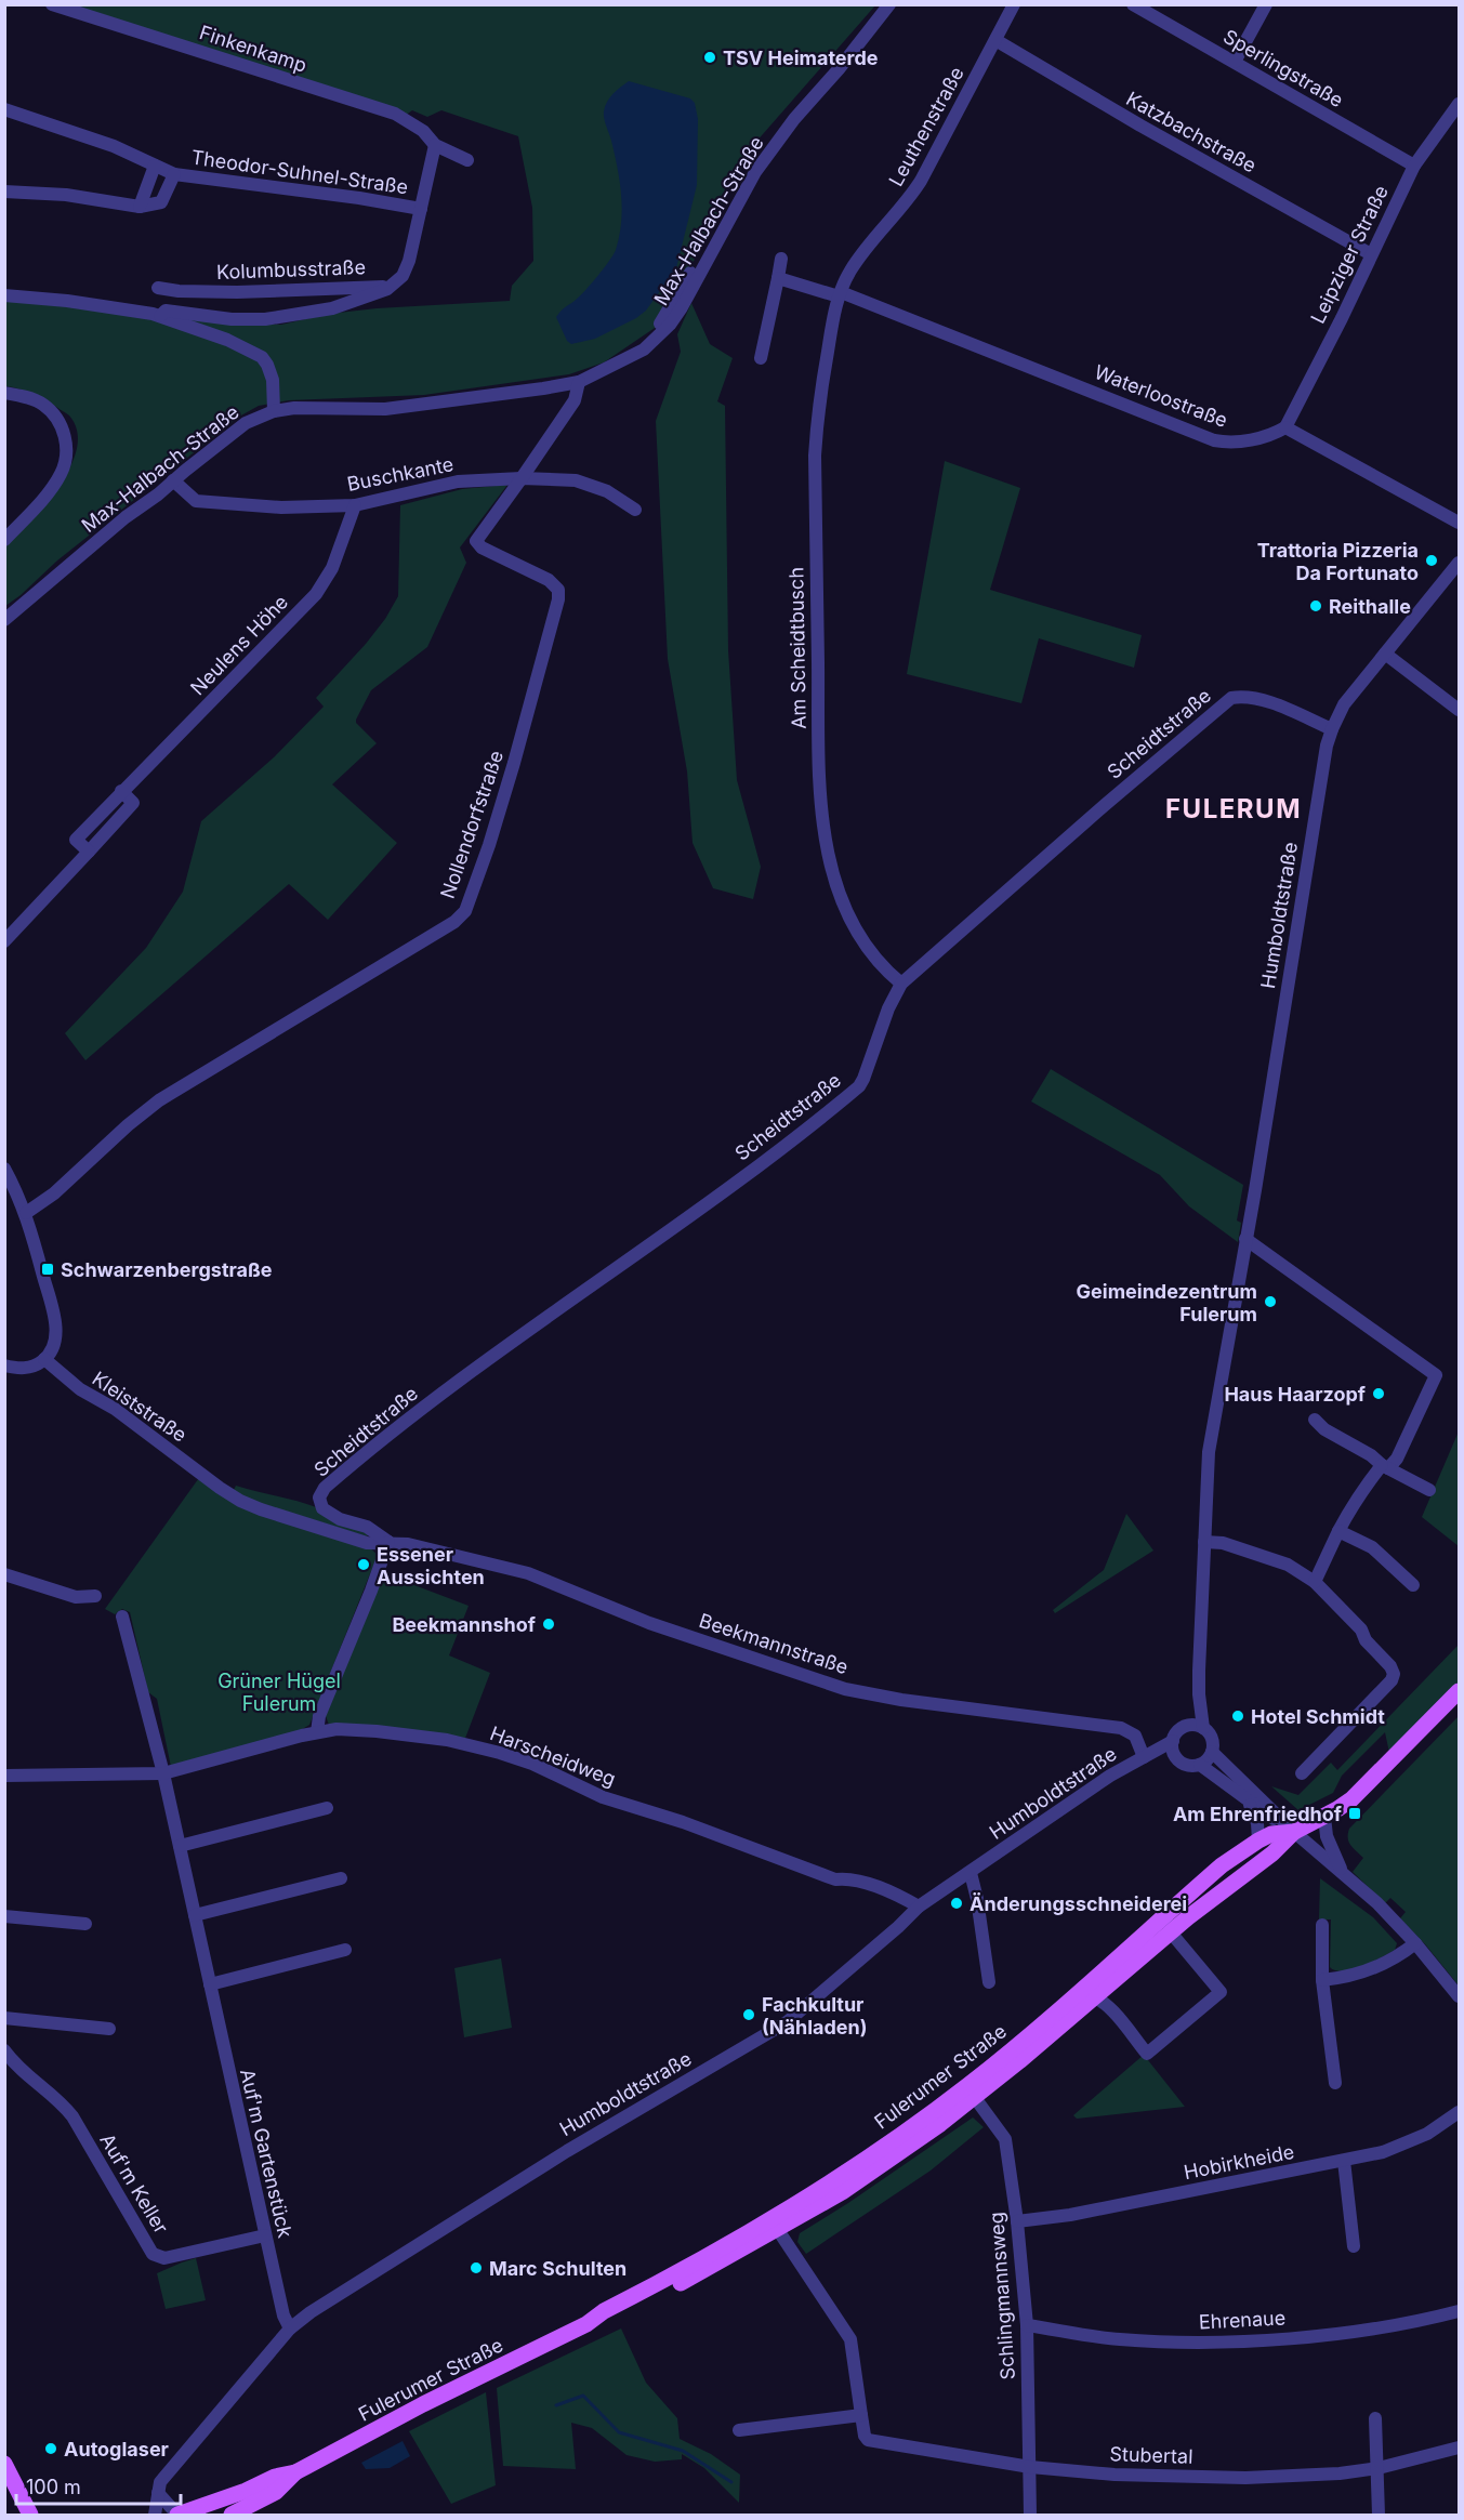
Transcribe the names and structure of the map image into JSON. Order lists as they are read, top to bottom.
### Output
{
  "streets": {
    "main road": ["Fulerumer Straße"],
    "street": [
      "Finkenkamp",
      "Sperlingstraße",
      "Leuthenstraße",
      "Katzbachstraße",
      "Theodor-Suhnel-Straße",
      "Max-Halbach-Straße",
      "Leipziger Straße",
      "Kolumbusstraße",
      "Waterloostraße",
      "Buschkante",
      "Neulens Höhe",
      "Am Scheidtbusch",
      "Scheidtstraße",
      "Nollendorfstraße",
      "Humboldtstraße",
      "Kleiststraße",
      "Beekmannstraße",
      "Harscheidweg",
      "Auf'm Gartenstück",
      "Hobirkheide",
      "Auf'm Keller",
      "Schlingmannsweg",
      "Ehrenaue",
      "Stubertal"
    ]
  },
  "crossings": [
    ["Sperlingstraße", "Leipziger Straße"],
    ["Leuthenstraße", "Katzbachstraße"],
    ["Leuthenstraße", "Waterloostraße"],
    ["Leuthenstraße", "Am Scheidtbusch"],
    ["Katzbachstraße", "Leipziger Straße"],
    ["Max-Halbach-Straße", "Kolumbusstraße"],
    ["Max-Halbach-Straße", "Buschkante"],
    ["Max-Halbach-Straße", "Nollendorfstraße"],
    ["Leipziger Straße", "Waterloostraße"],
    ["Waterloostraße", "Am Scheidtbusch"],
    ["Buschkante", "Neulens Höhe"],
    ["Buschkante", "Nollendorfstraße"],
    ["Am Scheidtbusch", "Scheidtstraße"],
    ["Scheidtstraße", "Humboldtstraße"],
    ["Scheidtstraße", "Beekmannstraße"],
    ["Humboldtstraße", "Beekmannstraße"],
    ["Humboldtstraße", "Harscheidweg"],
    ["Humboldtstraße", "Auf'm Gartenstück"],
    ["Kleiststraße", "Beekmannstraße"],
    ["Harscheidweg", "Auf'm Gartenstück"],
    ["Fulerumer Straße", "Schlingmannsweg"],
    ["Fulerumer Straße", "Stubertal"],
    ["Auf'm Gartenstück", "Auf'm Keller"],
    ["Hobirkheide", "Schlingmannsweg"],
    ["Schlingmannsweg", "Ehrenaue"],
    ["Schlingmannsweg", "Stubertal"]
  ],
  "districts": ["FULERUM"],
  "parks": ["Grüner Hügel Fulerum"],
  "places": {
    "other": [
      "TSV Heimaterde",
      "Trattoria Pizzeria Da Fortunato",
      "Reithalle",
      "Geimeindezentrum Fulerum",
      "Haus Haarzopf",
      "Essener Aussichten",
      "Beekmannshof",
      "Hotel Schmidt",
      "Änderungsschneiderei",
      "Fachkultur (Nähladen)",
      "Marc Schulten",
      "Autoglaser"
    ],
    "transit": ["Schwarzenbergstraße", "Am Ehrenfriedhof"]
  },
  "scale_bar": "100 m"
}
